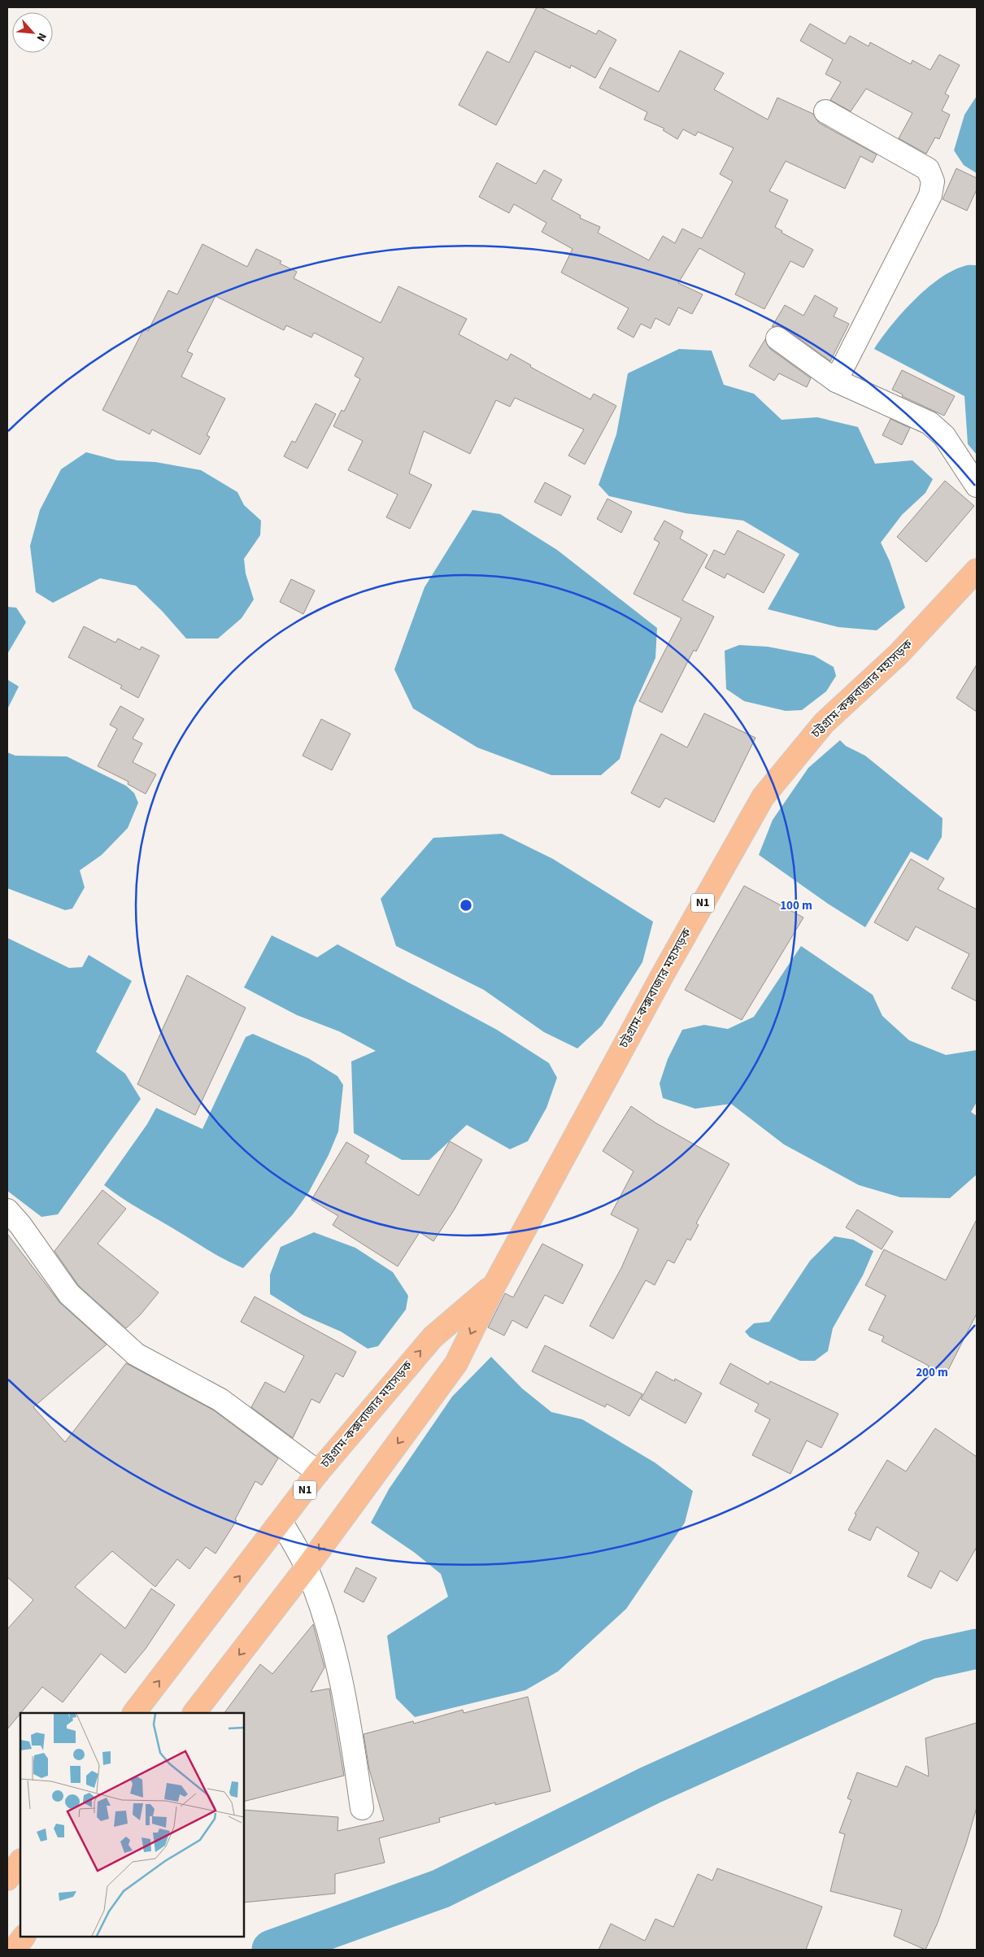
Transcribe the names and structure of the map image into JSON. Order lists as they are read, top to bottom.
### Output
{
  "streets": {
    "highway": ["চট্টগ্রাম-কক্সবাজার মহাসড়ক", "N1"]
  },
  "north": "bottom right",
  "rings": ["100 m", "200 m"]
}
